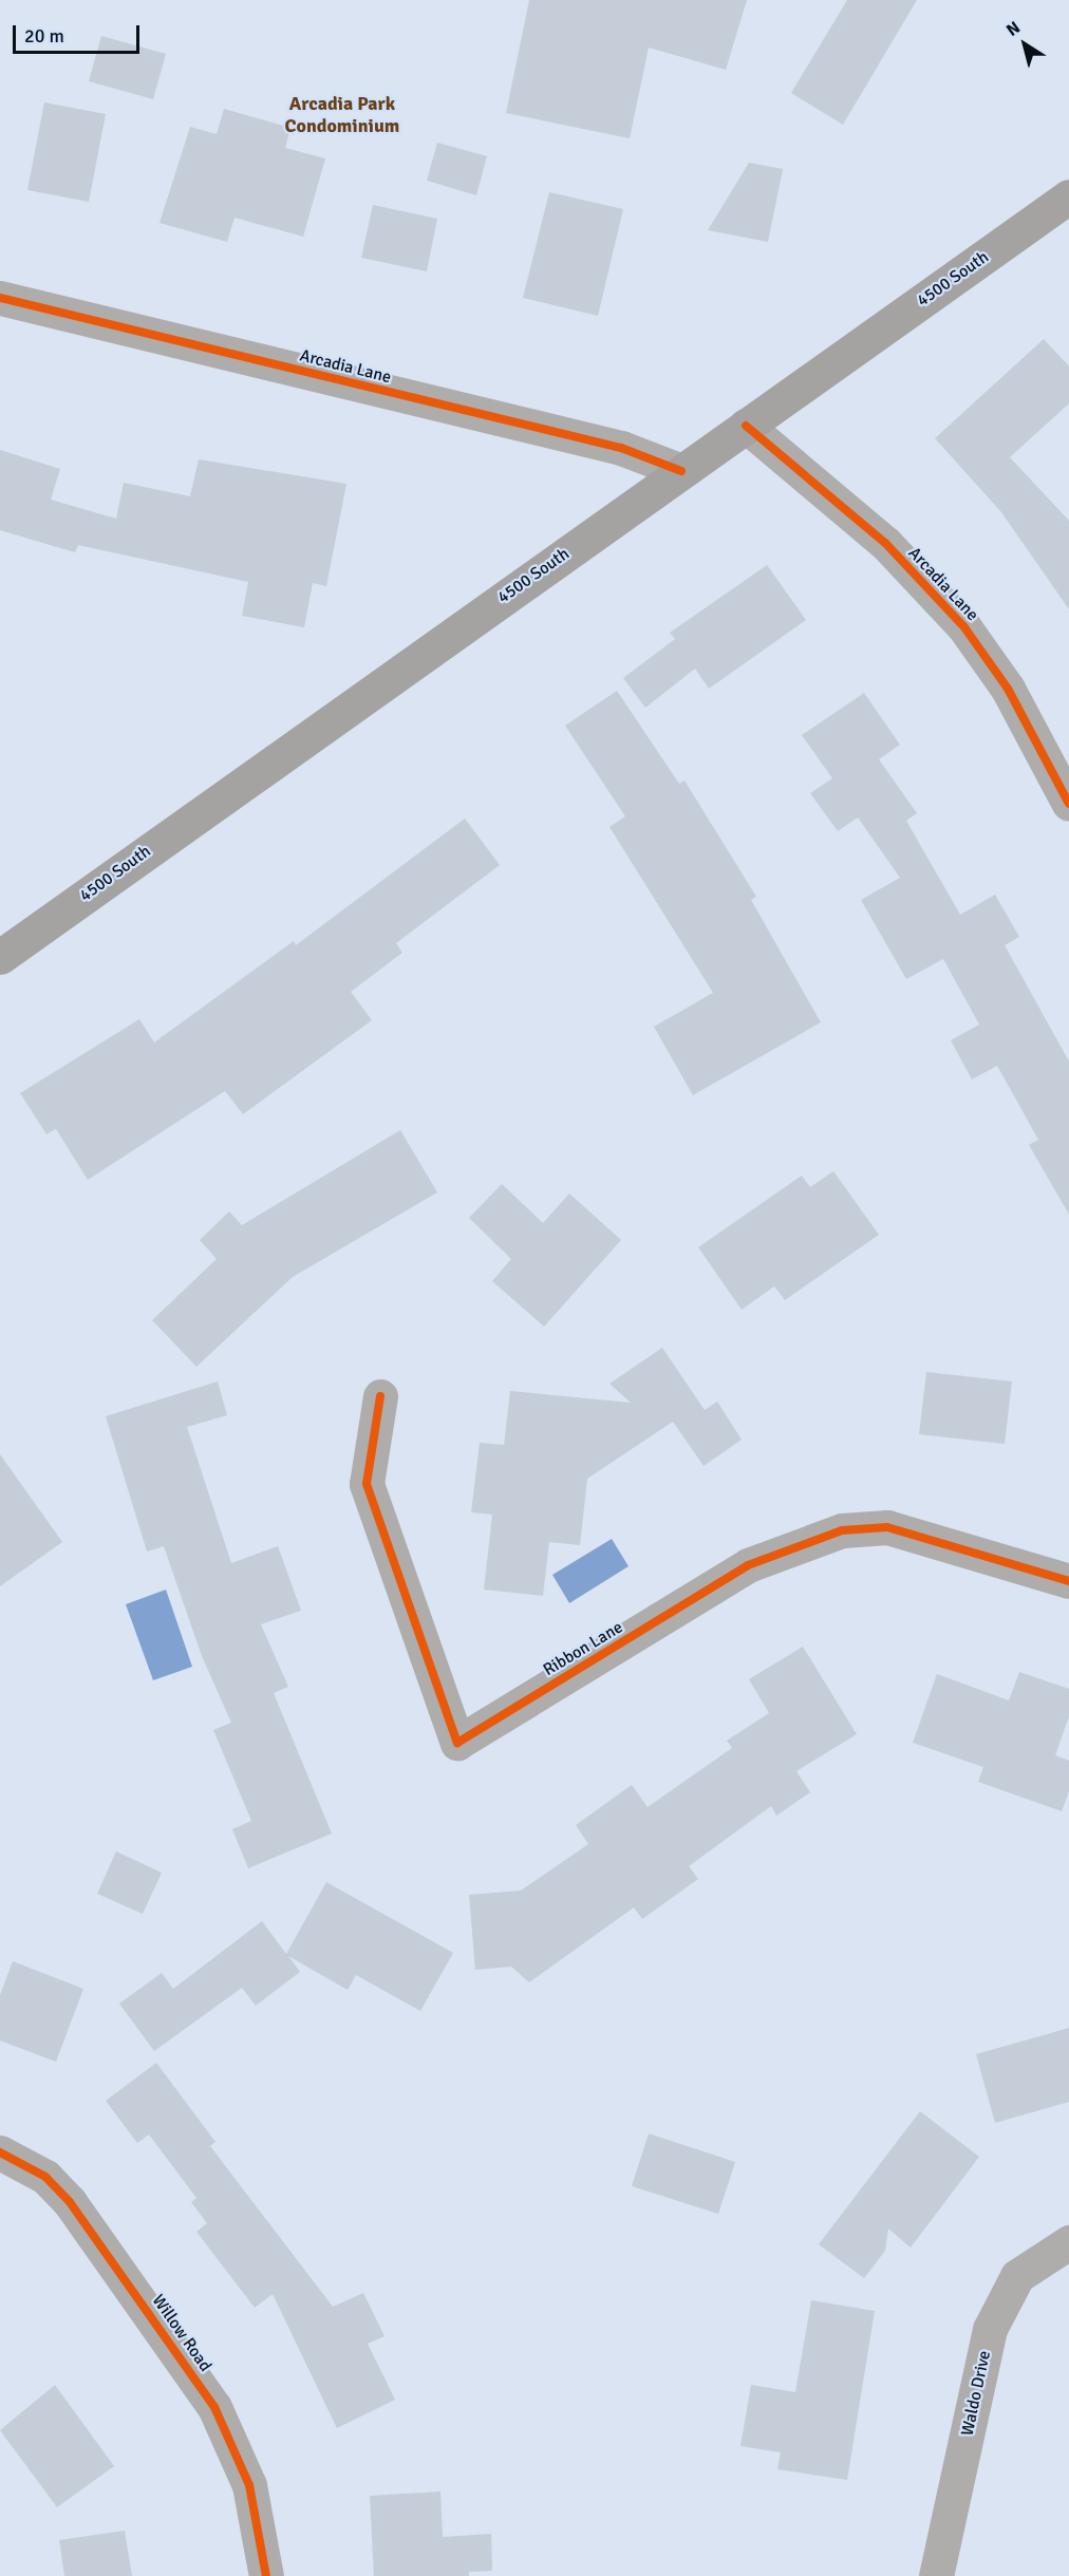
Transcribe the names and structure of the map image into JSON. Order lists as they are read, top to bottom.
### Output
{
  "streets": {
    "main road": ["4500 South"],
    "street": [
      "Arcadia Lane",
      "Ribbon Lane",
      "Willow Road",
      "Waldo Drive"
    ]
  },
  "crossings": [
    ["4500 South", "Arcadia Lane"]
  ],
  "districts": ["Arcadia Park Condominium"],
  "scale_bar": "20 m",
  "north": "top left"
}
